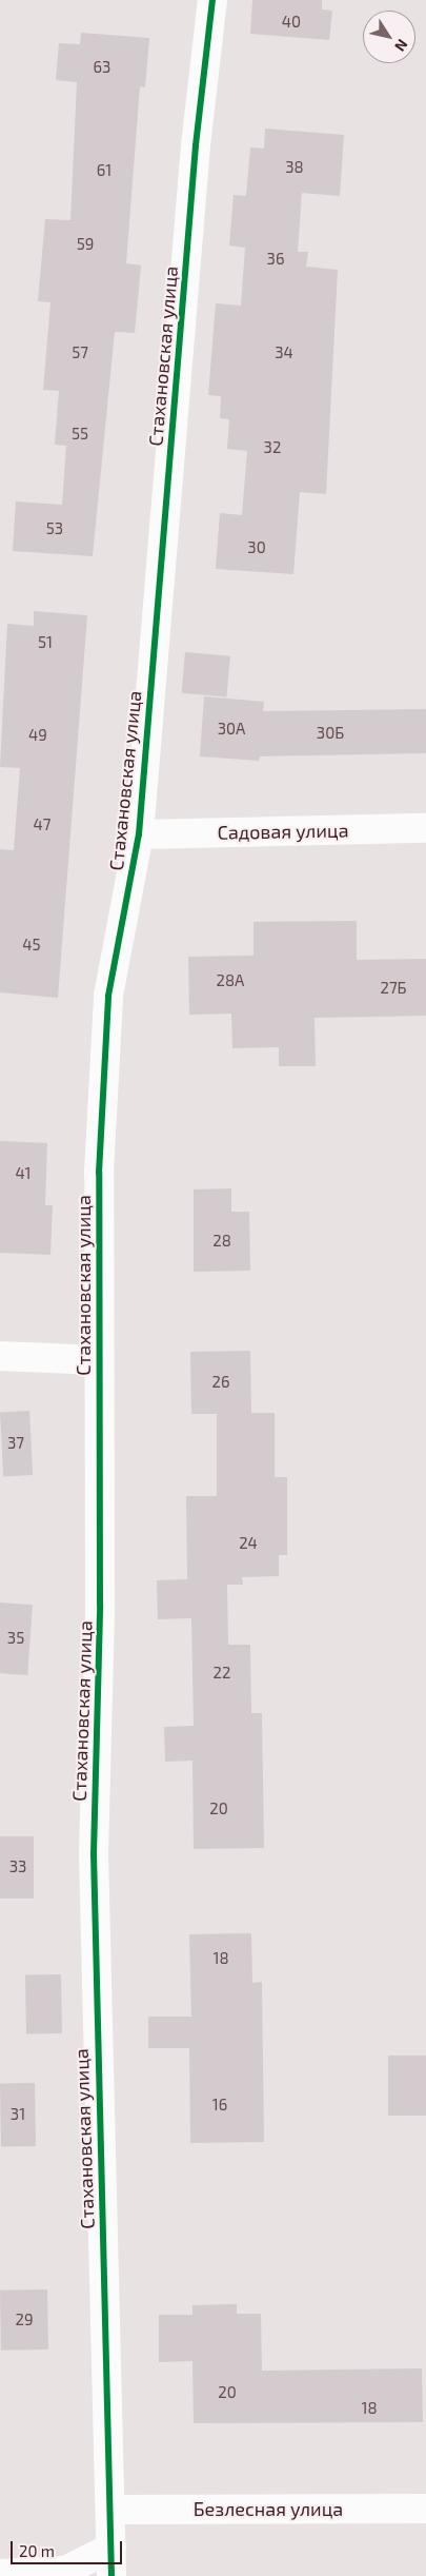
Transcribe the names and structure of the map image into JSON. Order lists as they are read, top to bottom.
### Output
{
  "streets": {
    "street": ["Стахановская улица", "Садовая улица", "Безлесная улица"]
  },
  "crossings": [
    ["Стахановская улица", "Садовая улица"],
    ["Стахановская улица", "Безлесная улица"]
  ],
  "house_numbers": [
    "40",
    "63",
    "38",
    "61",
    "59",
    "36",
    "57",
    "34",
    "55",
    "32",
    "53",
    "30",
    "51",
    "30А",
    "30Б",
    "49",
    "47",
    "45",
    "28А",
    "27Б",
    "41",
    "28",
    "26",
    "37",
    "24",
    "35",
    "22",
    "20",
    "33",
    "18",
    "16",
    "31",
    "29",
    "20",
    "18"
  ],
  "scale_bar": "20 m",
  "north": "bottom right"
}
